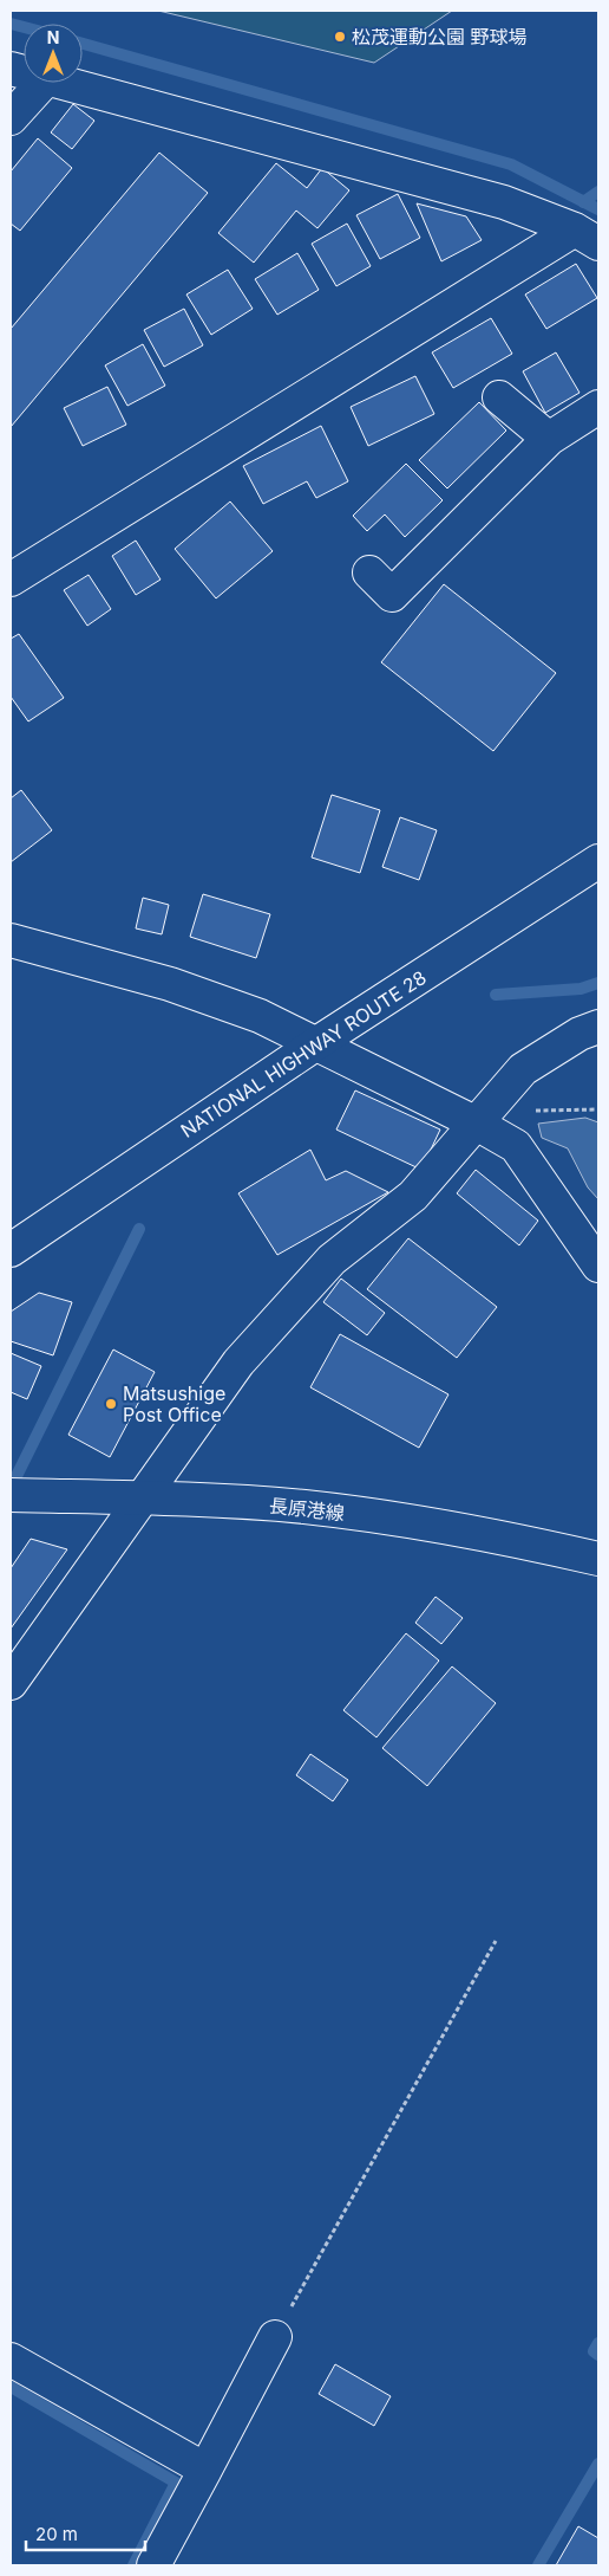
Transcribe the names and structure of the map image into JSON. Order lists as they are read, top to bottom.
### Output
{
  "streets": {
    "main road": ["NATIONAL HIGHWAY ROUTE 28", "長原港線"]
  },
  "places": ["松茂運動公園 野球場", "Matsushige Post Office"],
  "scale_bar": "20 m",
  "north": "top"
}
